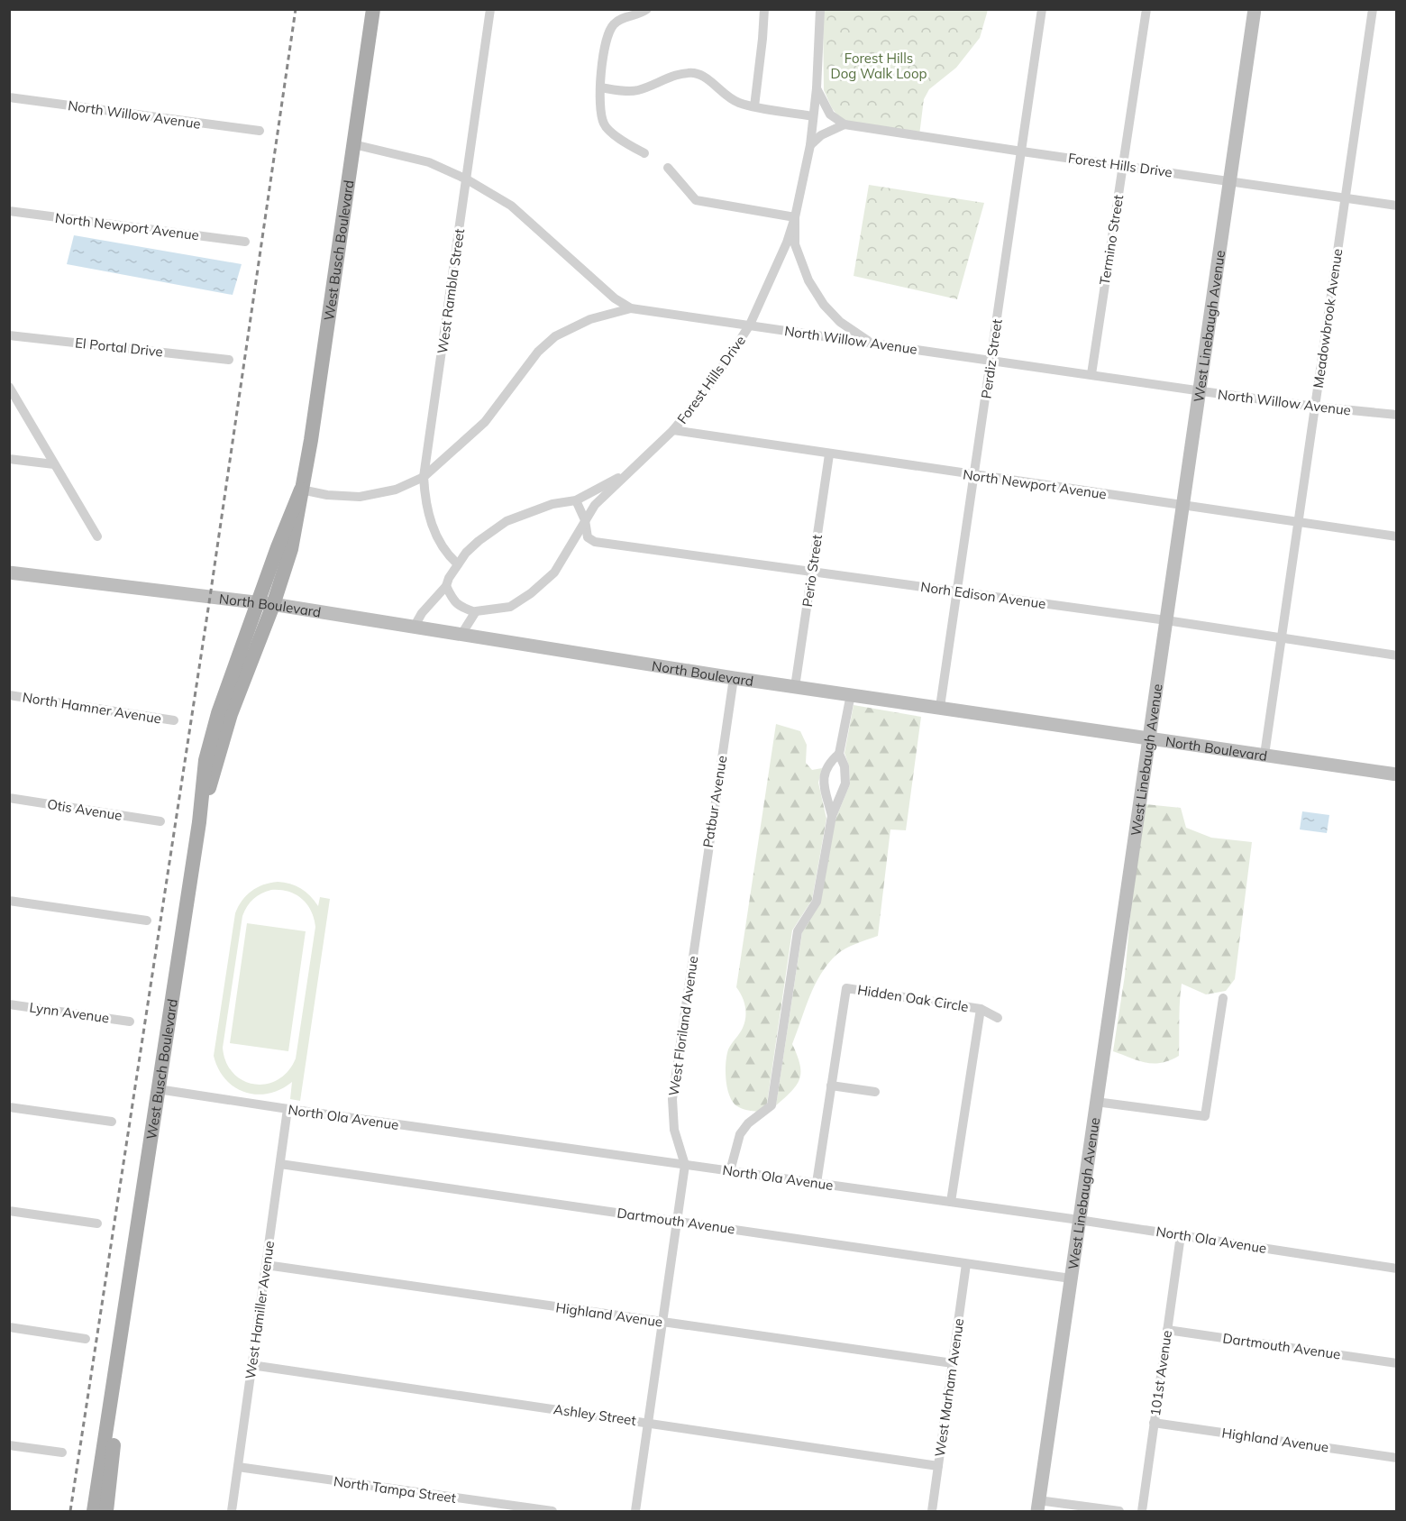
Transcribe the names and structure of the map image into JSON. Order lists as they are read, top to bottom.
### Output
{
  "streets": {
    "main road": ["West Busch Boulevard"],
    "street": [
      "North Willow Avenue",
      "Forest Hills Drive",
      "North Newport Avenue",
      "Termino Street",
      "West Rambla Street",
      "Meadowbrook Avenue",
      "West Linebaugh Avenue",
      "El Portal Drive",
      "Perdiz Street",
      "Perio Street",
      "Norh Edison Avenue",
      "North Boulevard",
      "North Hamner Avenue",
      "Patbur Avenue",
      "Otis Avenue",
      "Hidden Oak Circle",
      "Lynn Avenue",
      "West Floriland Avenue",
      "North Ola Avenue",
      "Dartmouth Avenue",
      "West Hamiller Avenue",
      "Highland Avenue",
      "101st Avenue",
      "West Marham Avenue",
      "Ashley Street",
      "North Tampa Street"
    ]
  },
  "crossings": [
    ["North Willow Avenue", "Forest Hills Drive"],
    ["North Willow Avenue", "Termino Street"],
    ["North Willow Avenue", "West Busch Boulevard"],
    ["North Willow Avenue", "West Rambla Street"],
    ["North Willow Avenue", "Meadowbrook Avenue"],
    ["North Willow Avenue", "West Linebaugh Avenue"],
    ["North Willow Avenue", "Perdiz Street"],
    ["Forest Hills Drive", "North Newport Avenue"],
    ["Forest Hills Drive", "Termino Street"],
    ["Forest Hills Drive", "Meadowbrook Avenue"],
    ["Forest Hills Drive", "West Linebaugh Avenue"],
    ["Forest Hills Drive", "Perdiz Street"],
    ["Forest Hills Drive", "Norh Edison Avenue"],
    ["North Newport Avenue", "Meadowbrook Avenue"],
    ["North Newport Avenue", "West Linebaugh Avenue"],
    ["North Newport Avenue", "Perdiz Street"],
    ["North Newport Avenue", "Perio Street"],
    ["West Busch Boulevard", "North Boulevard"],
    ["West Busch Boulevard", "North Ola Avenue"],
    ["Meadowbrook Avenue", "Norh Edison Avenue"],
    ["Meadowbrook Avenue", "North Boulevard"],
    ["West Linebaugh Avenue", "Norh Edison Avenue"],
    ["West Linebaugh Avenue", "North Boulevard"],
    ["West Linebaugh Avenue", "North Ola Avenue"],
    ["West Linebaugh Avenue", "Dartmouth Avenue"],
    ["Perdiz Street", "Norh Edison Avenue"],
    ["Perdiz Street", "North Boulevard"],
    ["Perio Street", "Norh Edison Avenue"],
    ["Perio Street", "North Boulevard"],
    ["North Boulevard", "Patbur Avenue"],
    ["Patbur Avenue", "West Floriland Avenue"],
    ["Hidden Oak Circle", "North Ola Avenue"],
    ["West Floriland Avenue", "North Ola Avenue"],
    ["West Floriland Avenue", "Dartmouth Avenue"],
    ["West Floriland Avenue", "Highland Avenue"],
    ["West Floriland Avenue", "Ashley Street"],
    ["North Ola Avenue", "West Hamiller Avenue"],
    ["North Ola Avenue", "101st Avenue"],
    ["Dartmouth Avenue", "West Hamiller Avenue"],
    ["Dartmouth Avenue", "101st Avenue"],
    ["Dartmouth Avenue", "West Marham Avenue"],
    ["West Hamiller Avenue", "Highland Avenue"],
    ["West Hamiller Avenue", "Ashley Street"],
    ["West Hamiller Avenue", "North Tampa Street"],
    ["Highland Avenue", "101st Avenue"],
    ["Highland Avenue", "West Marham Avenue"],
    ["West Marham Avenue", "Ashley Street"]
  ],
  "parks": ["Forest Hills Dog Walk Loop"]
}
